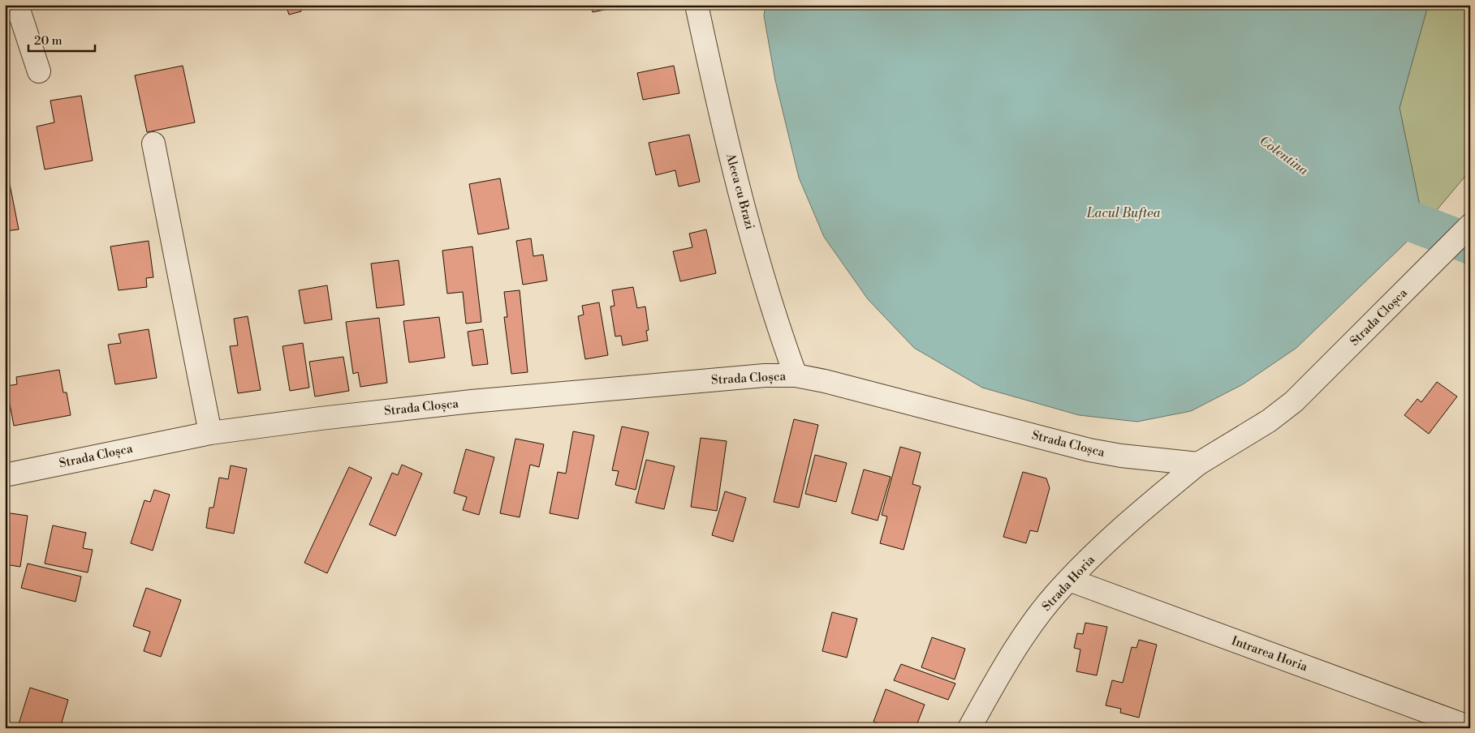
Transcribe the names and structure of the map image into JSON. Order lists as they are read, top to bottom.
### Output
{
  "streets": {
    "street": [
      "Aleea cu Brazi",
      "Strada Cloșca",
      "Strada Horia",
      "Intrarea Horia"
    ]
  },
  "crossings": [
    ["Aleea cu Brazi", "Strada Cloșca"],
    ["Strada Cloșca", "Strada Horia"],
    ["Strada Horia", "Intrarea Horia"]
  ],
  "water": ["Colentina", "Lacul Buftea"],
  "scale_bar": "20 m"
}
